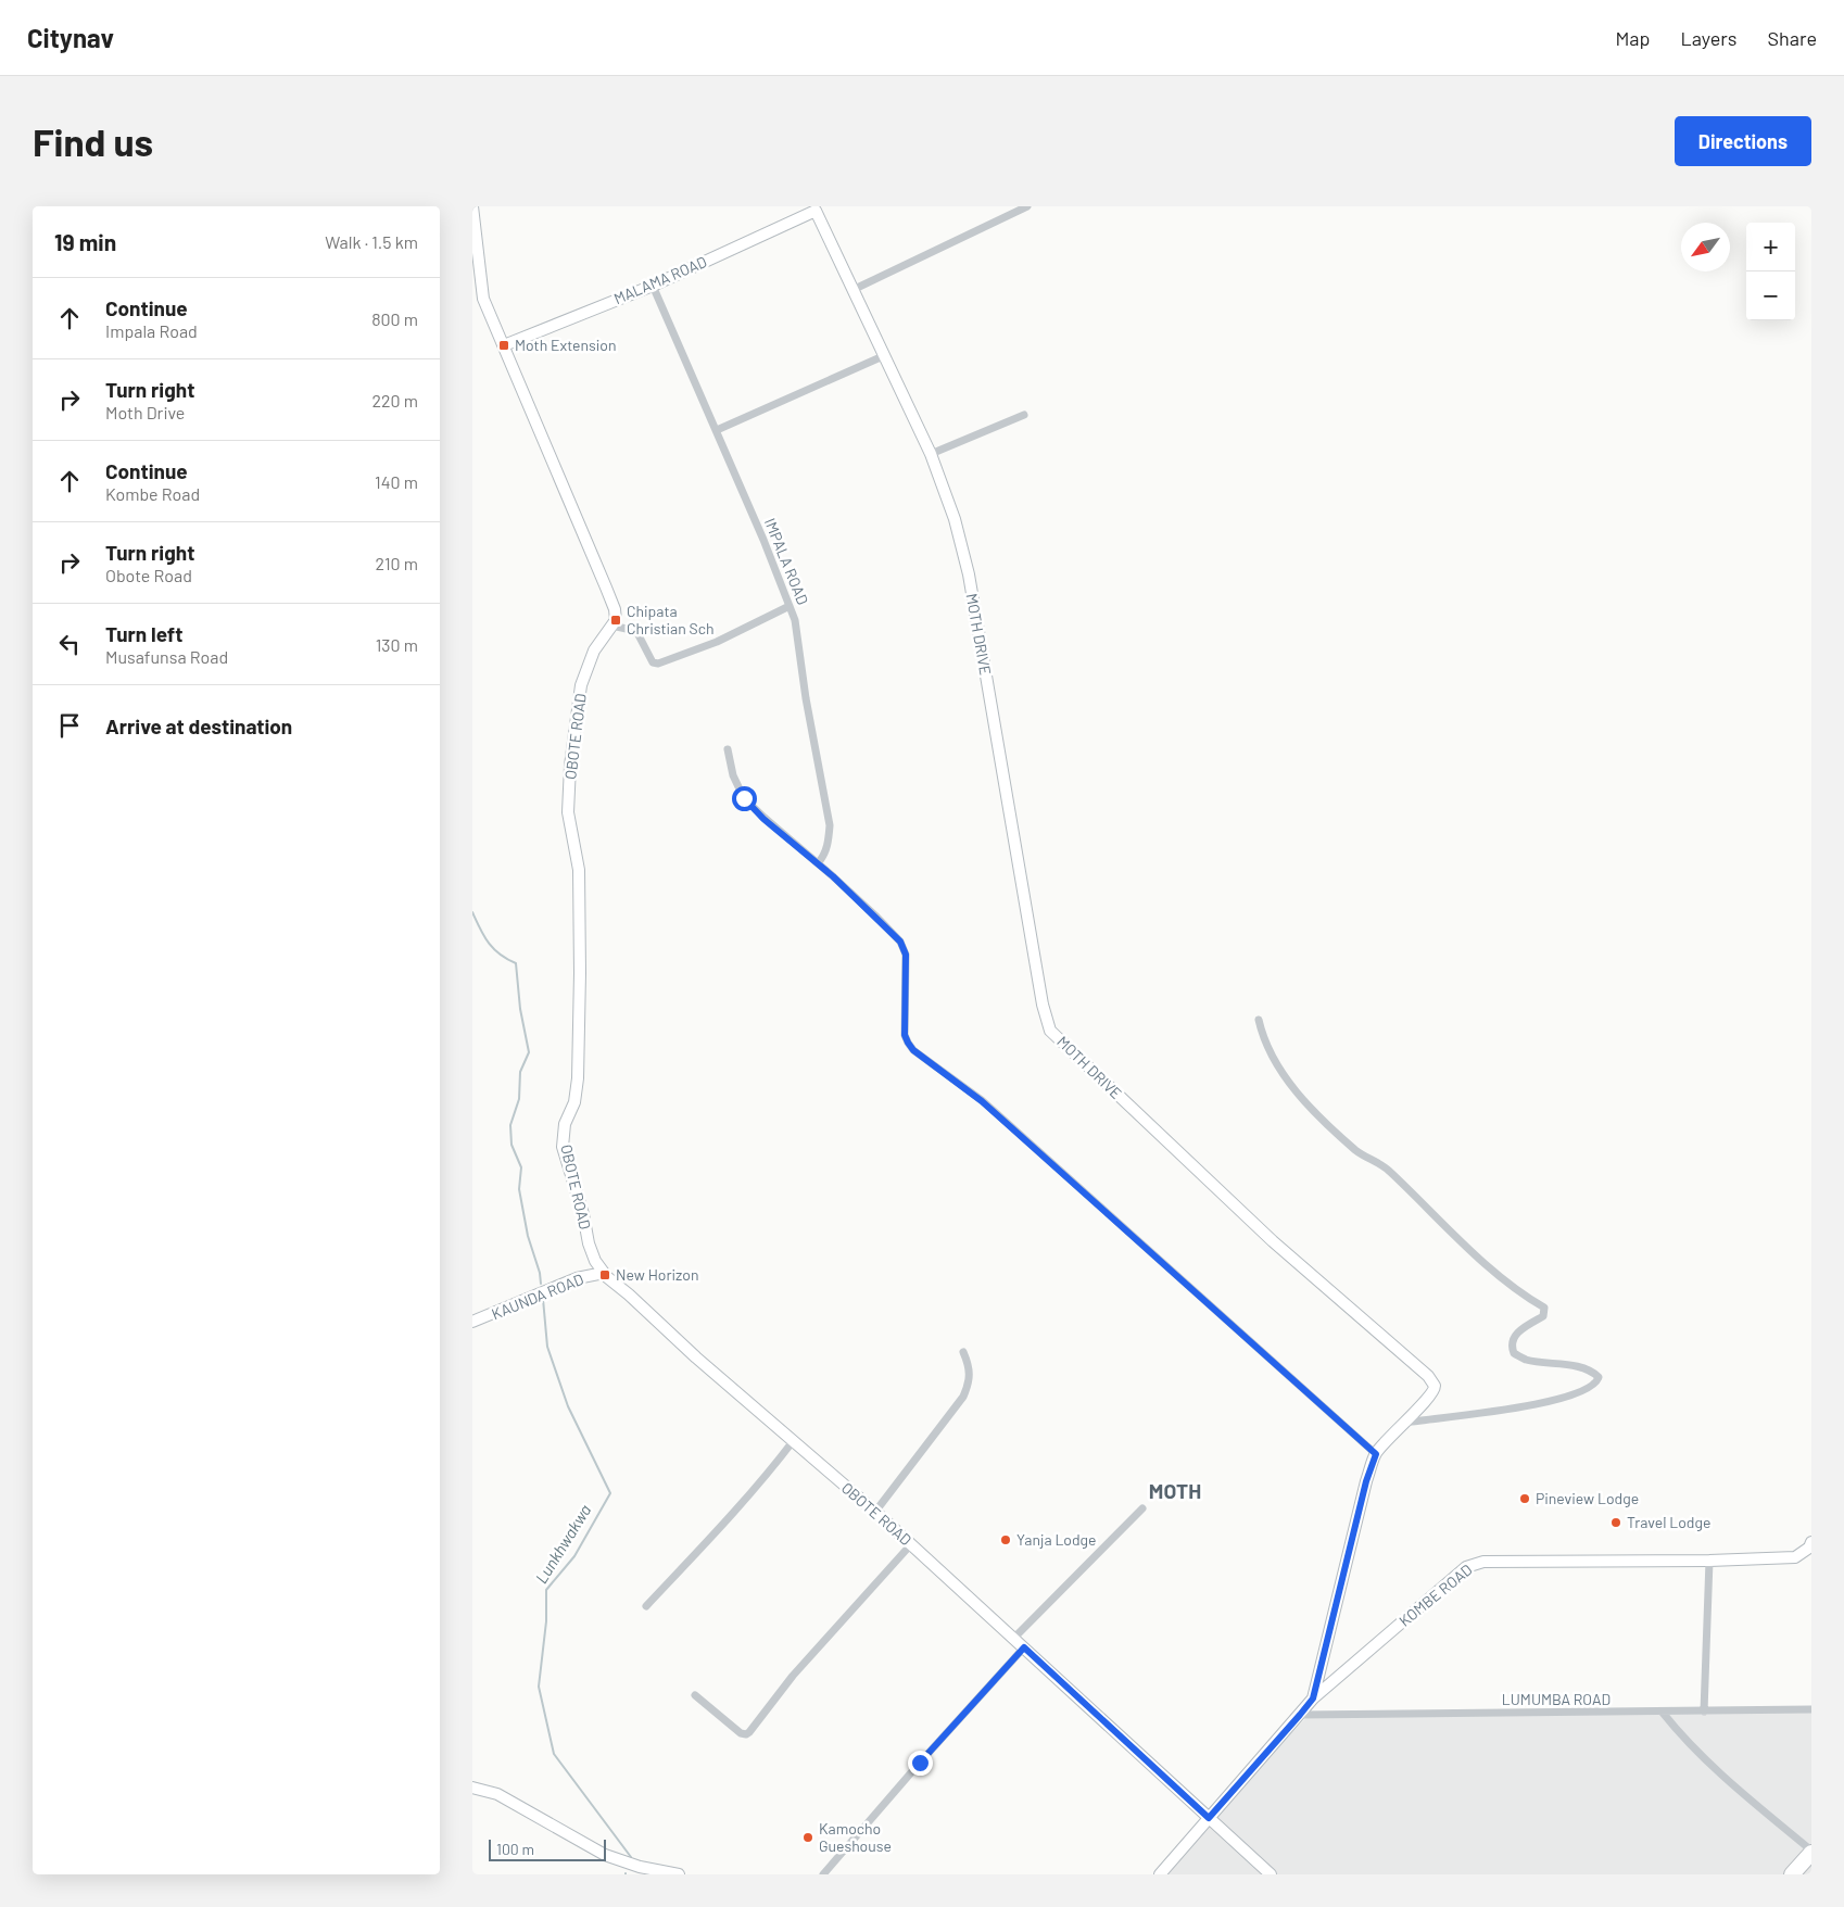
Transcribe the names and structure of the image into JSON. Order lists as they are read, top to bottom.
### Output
{
  "streets": {
    "street": [
      "MALAMA ROAD",
      "IMPALA ROAD",
      "MOTH DRIVE",
      "OBOTE ROAD",
      "KAUNDA ROAD",
      "KOMBE ROAD",
      "LUMUMBA ROAD"
    ]
  },
  "crossings": [
    ["MALAMA ROAD", "IMPALA ROAD"],
    ["MALAMA ROAD", "MOTH DRIVE"],
    ["MOTH DRIVE", "KOMBE ROAD"],
    ["OBOTE ROAD", "KAUNDA ROAD"],
    ["OBOTE ROAD", "KOMBE ROAD"],
    ["KOMBE ROAD", "LUMUMBA ROAD"]
  ],
  "districts": ["MOTH"],
  "water": ["Lunkhwakwa"],
  "places": {
    "transit": ["Moth Extension", "Chipata Christian Sch", "New Horizon"],
    "other": [
      "Pineview Lodge",
      "Travel Lodge",
      "Yanja Lodge",
      "Kamocho Gueshouse"
    ]
  },
  "scale_bar": "100 m",
  "north": "bottom left",
  "page": {
    "header": "Citynav",
    "nav": ["Map", "Layers", "Share"],
    "buttons": "Directions",
    "title": "Find us",
    "heading": ["19 min", "Walk · 1.5 km"],
    "map_buttons": ["+", "−"],
    "list": [
      ["Continue", "Impala Road", "800 m"],
      ["Turn right", "Moth Drive", "220 m"],
      ["Continue", "Kombe Road", "140 m"],
      ["Turn right", "Obote Road", "210 m"],
      ["Turn left", "Musafunsa Road", "130 m"],
      "Arrive at destination"
    ],
    "scale": "100 m"
  }
}
